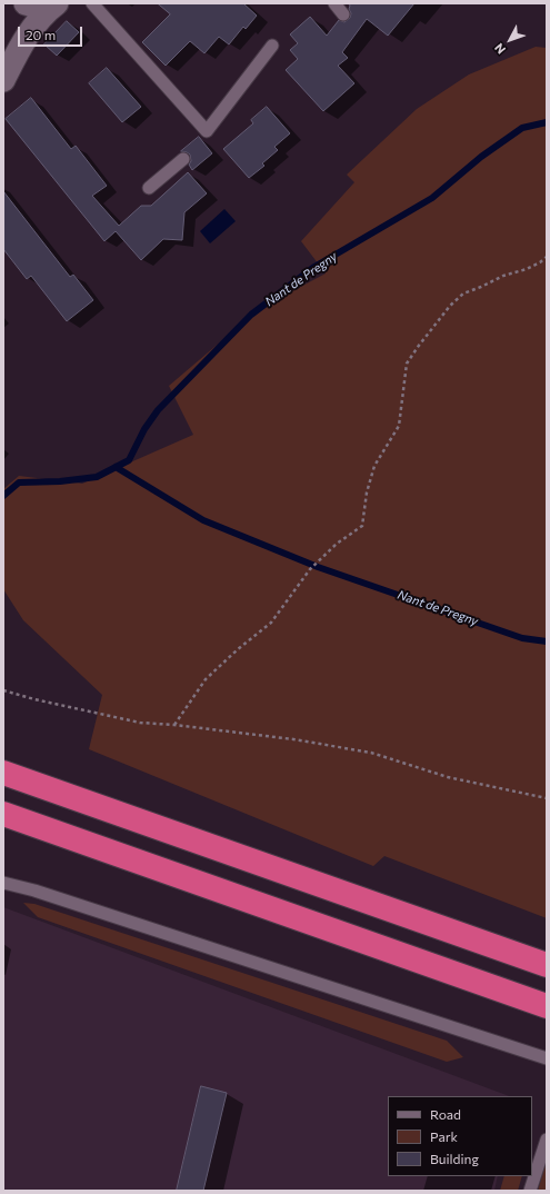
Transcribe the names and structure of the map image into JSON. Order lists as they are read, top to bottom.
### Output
{
  "water": ["Nant de Pregny"],
  "legend": ["Road", "Park", "Building"],
  "scale_bar": "20 m",
  "north": "bottom left"
}
